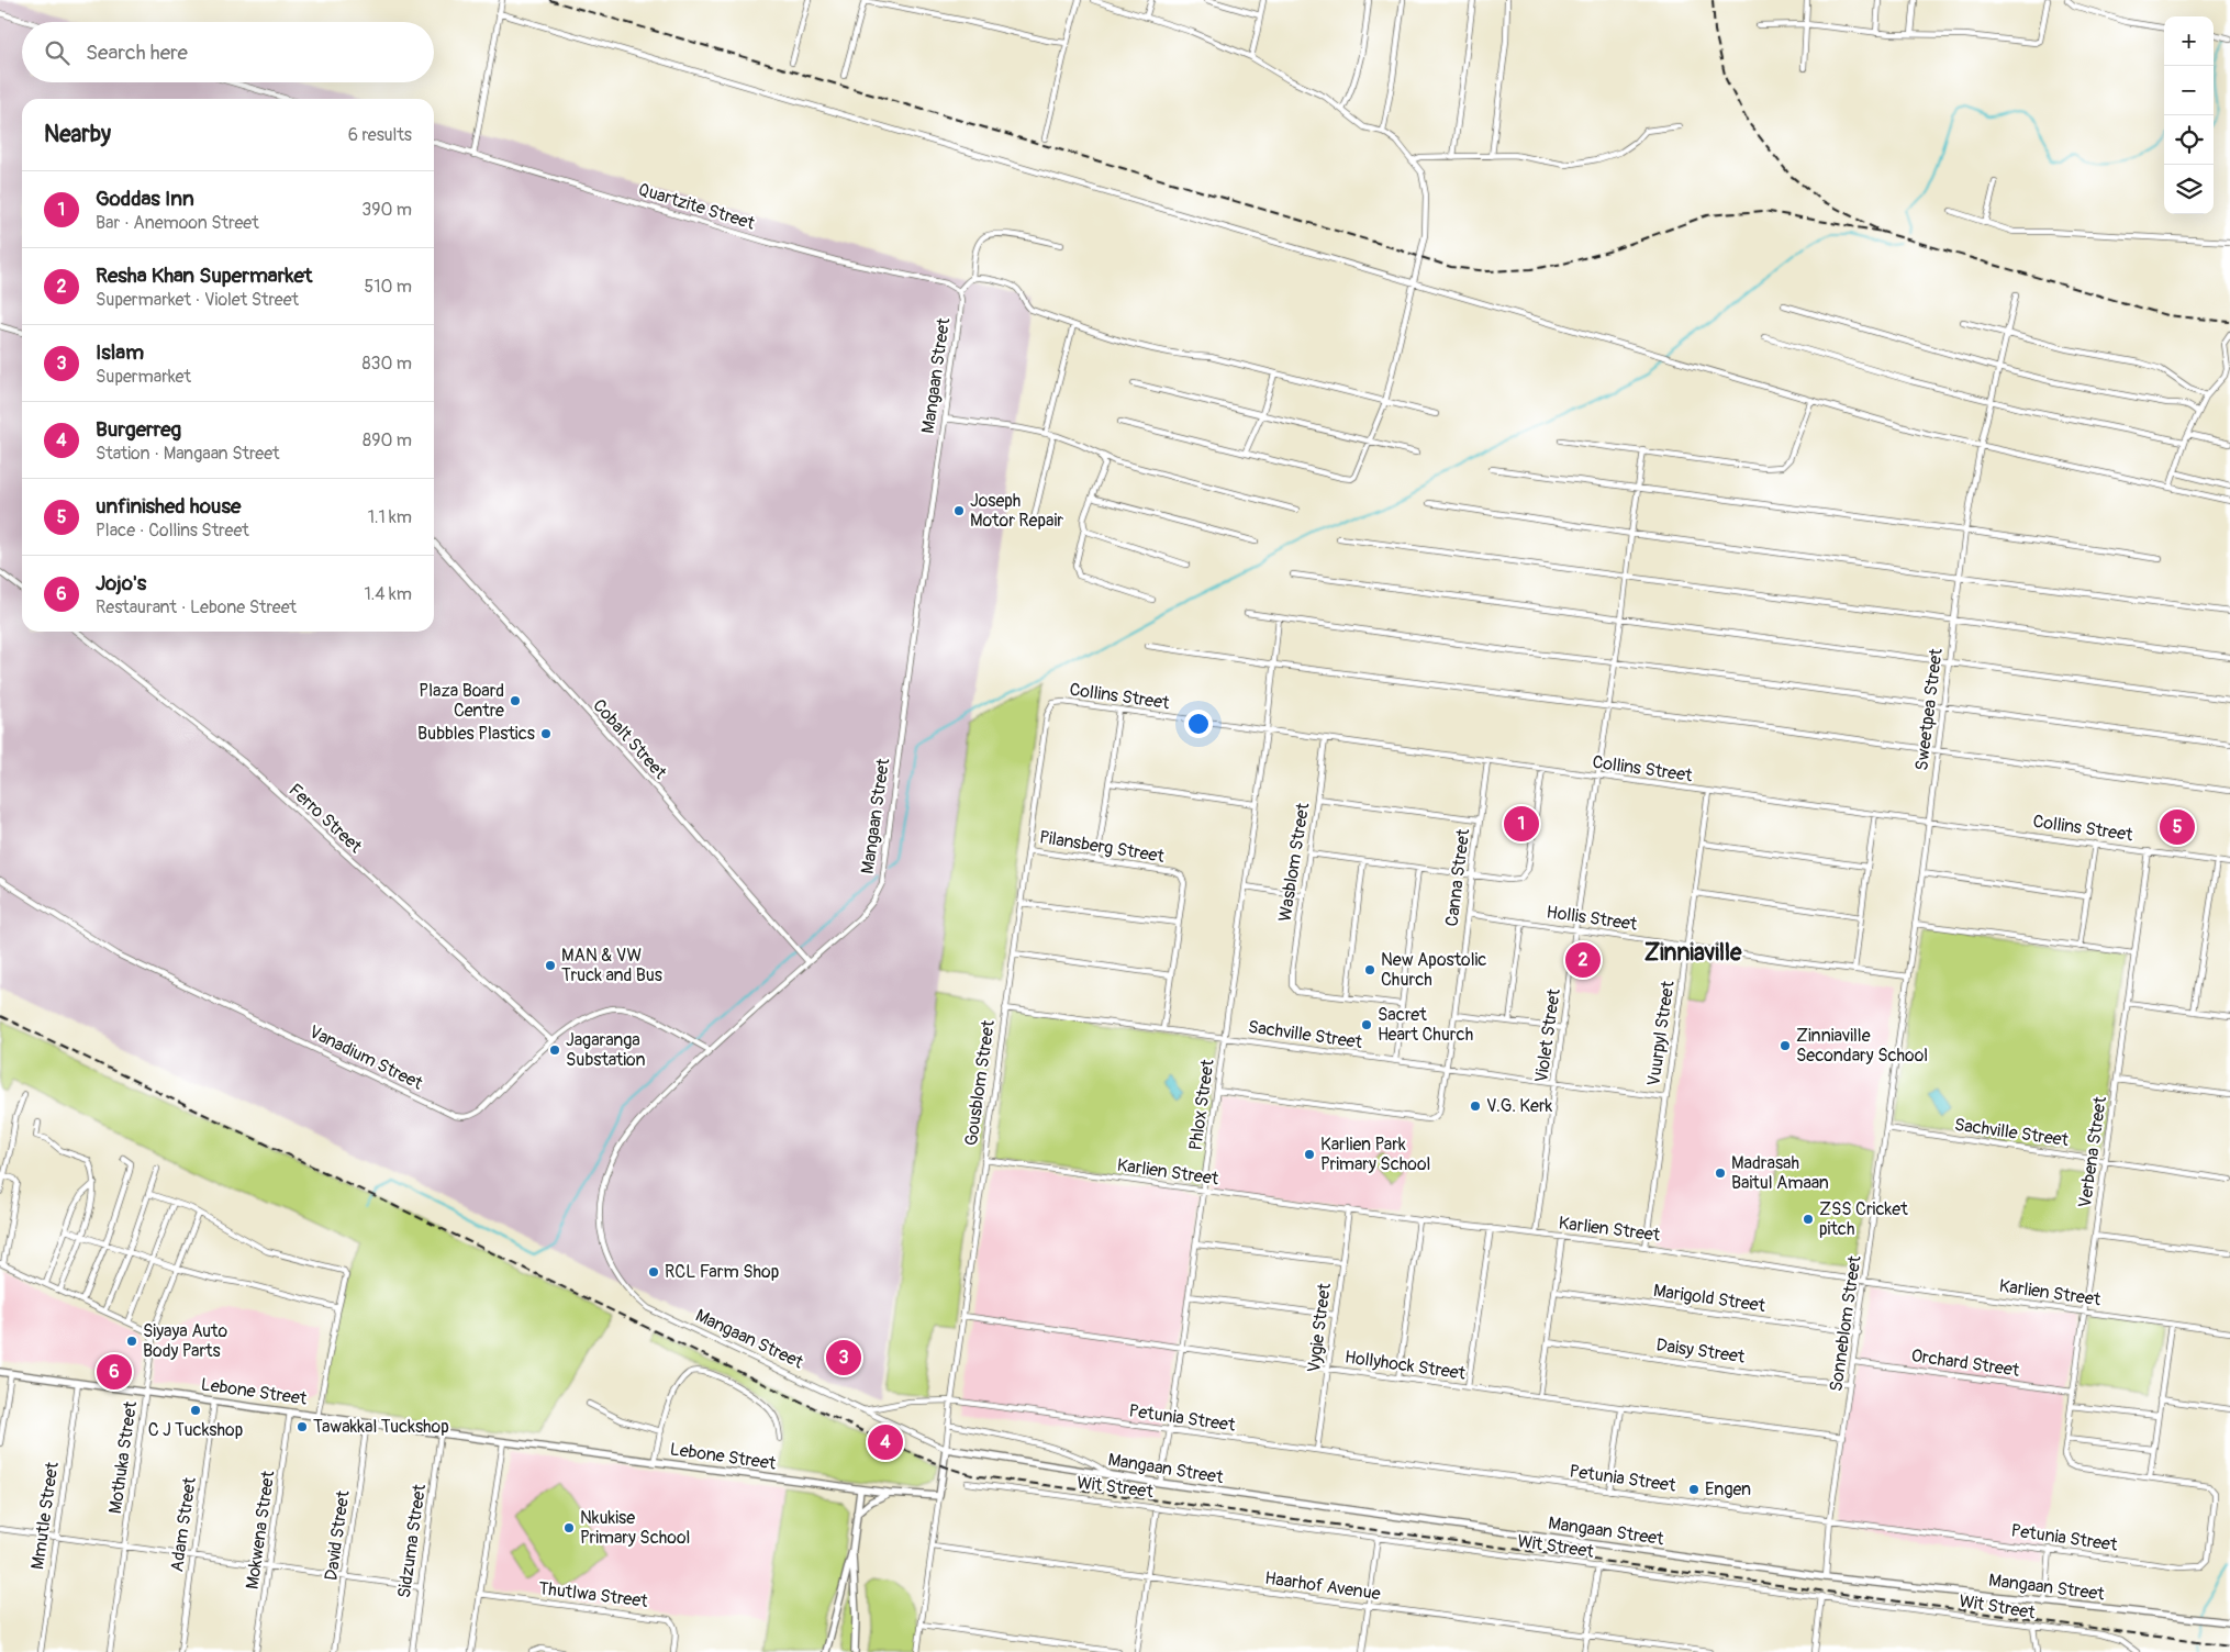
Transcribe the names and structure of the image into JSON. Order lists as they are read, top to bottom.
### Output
{
  "streets": {
    "street": [
      "Quartzite Street",
      "Mangaan Street",
      "Collins Street",
      "Sweetpea Street",
      "Cobalt Street",
      "Ferro Street",
      "Pilansberg Street",
      "Wasblom Street",
      "Canna Street",
      "Hollis Street",
      "Vuurpyl Street",
      "Sachville Street",
      "Violet Street",
      "Vanadium Street",
      "Gousblom Street",
      "Phlox Street",
      "Verbena Street",
      "Karlien Street",
      "Marigold Street",
      "Sonneblom Street",
      "Vygie Street",
      "Daisy Street",
      "Orchard Street",
      "Hollyhock Street",
      "Lebone Street",
      "Petunia Street",
      "Mothuka Street",
      "Wit Street",
      "Mmutle Street",
      "Adam Street",
      "Mokwena Street",
      "David Street",
      "Sidzuma Street",
      "Haarhof Avenue",
      "Thutlwa Street"
    ]
  },
  "crossings": [
    ["Quartzite Street", "Mangaan Street"],
    ["Mangaan Street", "Cobalt Street"],
    ["Mangaan Street", "Vanadium Street"],
    ["Mangaan Street", "Gousblom Street"],
    ["Mangaan Street", "Phlox Street"],
    ["Mangaan Street", "Sonneblom Street"],
    ["Mangaan Street", "Petunia Street"],
    ["Collins Street", "Sweetpea Street"],
    ["Collins Street", "Wasblom Street"],
    ["Collins Street", "Canna Street"],
    ["Collins Street", "Vuurpyl Street"],
    ["Collins Street", "Violet Street"],
    ["Collins Street", "Gousblom Street"],
    ["Collins Street", "Phlox Street"],
    ["Collins Street", "Verbena Street"],
    ["Sweetpea Street", "Hollis Street"],
    ["Sweetpea Street", "Sonneblom Street"],
    ["Ferro Street", "Vanadium Street"],
    ["Pilansberg Street", "Sachville Street"],
    ["Pilansberg Street", "Gousblom Street"],
    ["Canna Street", "Hollis Street"],
    ["Canna Street", "Sachville Street"],
    ["Canna Street", "Phlox Street"],
    ["Hollis Street", "Vuurpyl Street"],
    ["Hollis Street", "Violet Street"],
    ["Hollis Street", "Sonneblom Street"],
    ["Vuurpyl Street", "Sachville Street"],
    ["Vuurpyl Street", "Karlien Street"],
    ["Sachville Street", "Violet Street"],
    ["Sachville Street", "Gousblom Street"],
    ["Sachville Street", "Phlox Street"],
    ["Sachville Street", "Verbena Street"],
    ["Sachville Street", "Sonneblom Street"],
    ["Violet Street", "Karlien Street"],
    ["Gousblom Street", "Karlien Street"],
    ["Gousblom Street", "Hollyhock Street"],
    ["Gousblom Street", "Lebone Street"],
    ["Gousblom Street", "Petunia Street"],
    ["Phlox Street", "Karlien Street"],
    ["Phlox Street", "Hollyhock Street"],
    ["Phlox Street", "Petunia Street"],
    ["Verbena Street", "Karlien Street"],
    ["Verbena Street", "Orchard Street"],
    ["Verbena Street", "Petunia Street"],
    ["Karlien Street", "Sonneblom Street"],
    ["Karlien Street", "Vygie Street"],
    ["Marigold Street", "Sonneblom Street"],
    ["Sonneblom Street", "Daisy Street"],
    ["Sonneblom Street", "Orchard Street"],
    ["Sonneblom Street", "Hollyhock Street"],
    ["Sonneblom Street", "Petunia Street"],
    ["Vygie Street", "Hollyhock Street"],
    ["Vygie Street", "Petunia Street"],
    ["Lebone Street", "Mothuka Street"],
    ["Lebone Street", "Mmutle Street"],
    ["Lebone Street", "Adam Street"],
    ["Lebone Street", "Mokwena Street"],
    ["Lebone Street", "David Street"],
    ["Lebone Street", "Sidzuma Street"]
  ],
  "districts": ["Zinniaville"],
  "places": [
    "Joseph Motor Repair",
    "Plaza Board Centre",
    "Bubbles Plastics",
    "MAN & VW Truck and Bus",
    "New Apostolic Church",
    "Sacret Heart Church",
    "Zinniaville Secondary School",
    "Jagaranga Substation",
    "V.G. Kerk",
    "Karlien Park Primary School",
    "Madrasah Baitul Amaan",
    "ZSS Cricket pitch",
    "RCL Farm Shop",
    "Siyaya Auto Body Parts",
    "C J Tuckshop",
    "Tawakkal Tuckshop",
    "Engen",
    "Nkukise Primary School"
  ],
  "page": {
    "map_buttons": ["+", "−"],
    "search": "Search here",
    "heading": ["Nearby", "6 results"],
    "list": [
      {
        "mark": "1",
        "name": "Goddas Inn",
        "note": "Bar · Anemoon Street",
        "value": "390 m"
      },
      {
        "mark": "2",
        "name": "Resha Khan Supermarket",
        "note": "Supermarket · Violet Street",
        "value": "510 m"
      },
      {
        "mark": "3",
        "name": "Islam",
        "note": "Supermarket",
        "value": "830 m"
      },
      {
        "mark": "4",
        "name": "Burgerreg",
        "note": "Station · Mangaan Street",
        "value": "890 m"
      },
      {
        "mark": "5",
        "name": "unfinished house",
        "note": "Place · Collins Street",
        "value": "1.1 km"
      },
      {
        "mark": "6",
        "name": "Jojo's",
        "note": "Restaurant · Lebone Street",
        "value": "1.4 km"
      }
    ],
    "pins": [
      "1",
      "5",
      "2",
      "3",
      "6",
      "4"
    ]
  }
}
